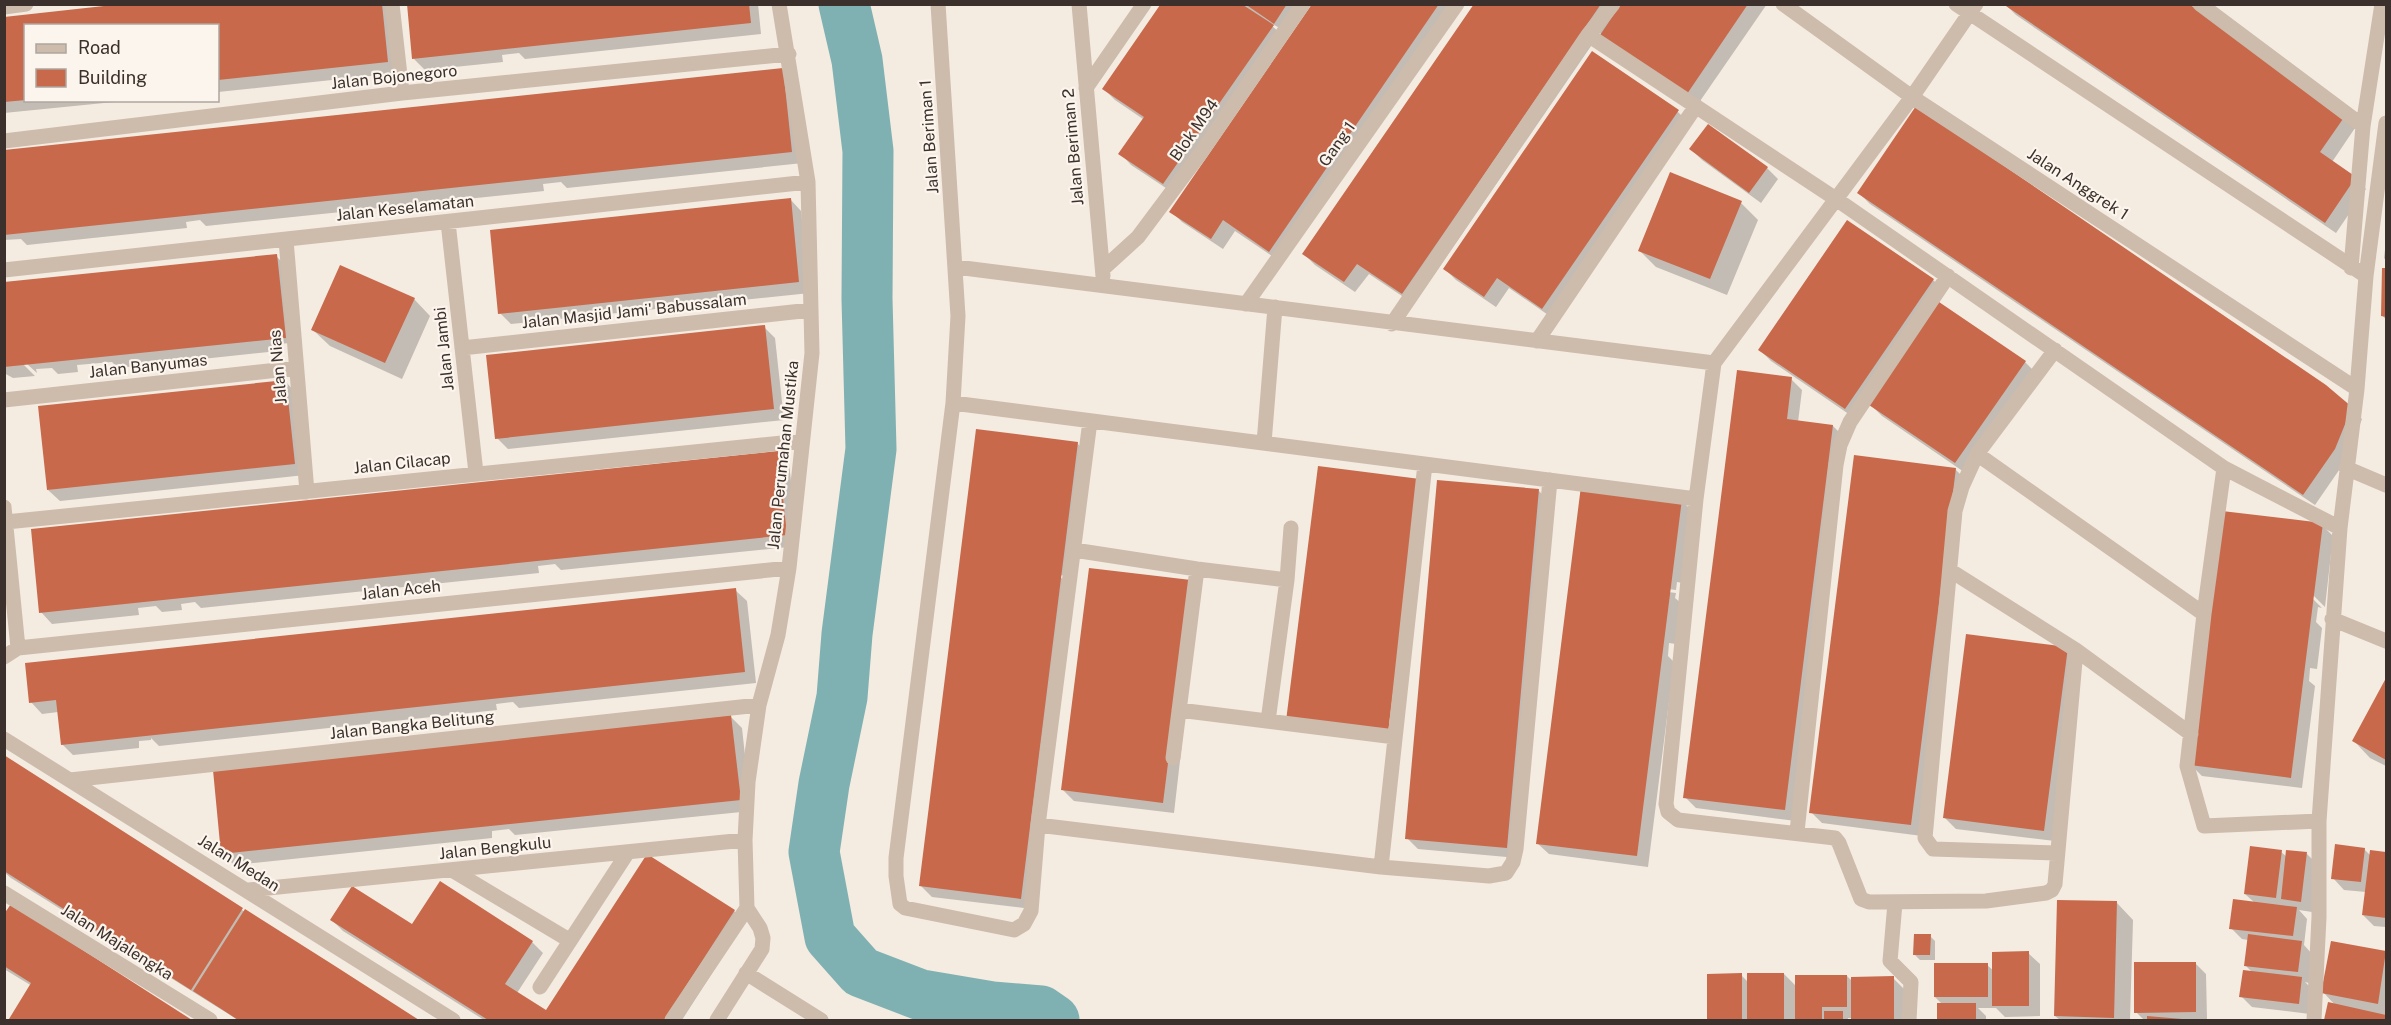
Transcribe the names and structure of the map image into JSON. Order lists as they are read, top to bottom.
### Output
{
  "streets": {
    "street": [
      "Jalan Bojonegoro",
      "Blok M94",
      "Jalan Beriman 1",
      "Gang 1",
      "Jalan Beriman 2",
      "Jalan Anggrek 1",
      "Jalan Keselamatan",
      "Jalan Masjid Jami' Babussalam",
      "Jalan Jambi",
      "Jalan Banyumas",
      "Jalan Nias",
      "Jalan Perumahan Mustika",
      "Jalan Cilacap",
      "Jalan Aceh",
      "Jalan Bangka Belitung",
      "Jalan Bengkulu",
      "Jalan Medan",
      "Jalan Majalengka"
    ]
  },
  "crossings": [
    ["Jalan Bojonegoro", "Jalan Perumahan Mustika"],
    ["Blok M94", "Jalan Beriman 2"],
    ["Jalan Keselamatan", "Jalan Jambi"],
    ["Jalan Keselamatan", "Jalan Nias"],
    ["Jalan Keselamatan", "Jalan Perumahan Mustika"],
    ["Jalan Masjid Jami' Babussalam", "Jalan Jambi"],
    ["Jalan Masjid Jami' Babussalam", "Jalan Perumahan Mustika"],
    ["Jalan Jambi", "Jalan Cilacap"],
    ["Jalan Banyumas", "Jalan Nias"],
    ["Jalan Nias", "Jalan Cilacap"],
    ["Jalan Perumahan Mustika", "Jalan Cilacap"],
    ["Jalan Perumahan Mustika", "Jalan Aceh"],
    ["Jalan Perumahan Mustika", "Jalan Bangka Belitung"],
    ["Jalan Perumahan Mustika", "Jalan Bengkulu"],
    ["Jalan Bangka Belitung", "Jalan Medan"],
    ["Jalan Bengkulu", "Jalan Medan"]
  ],
  "legend": ["Road", "Building"]
}
